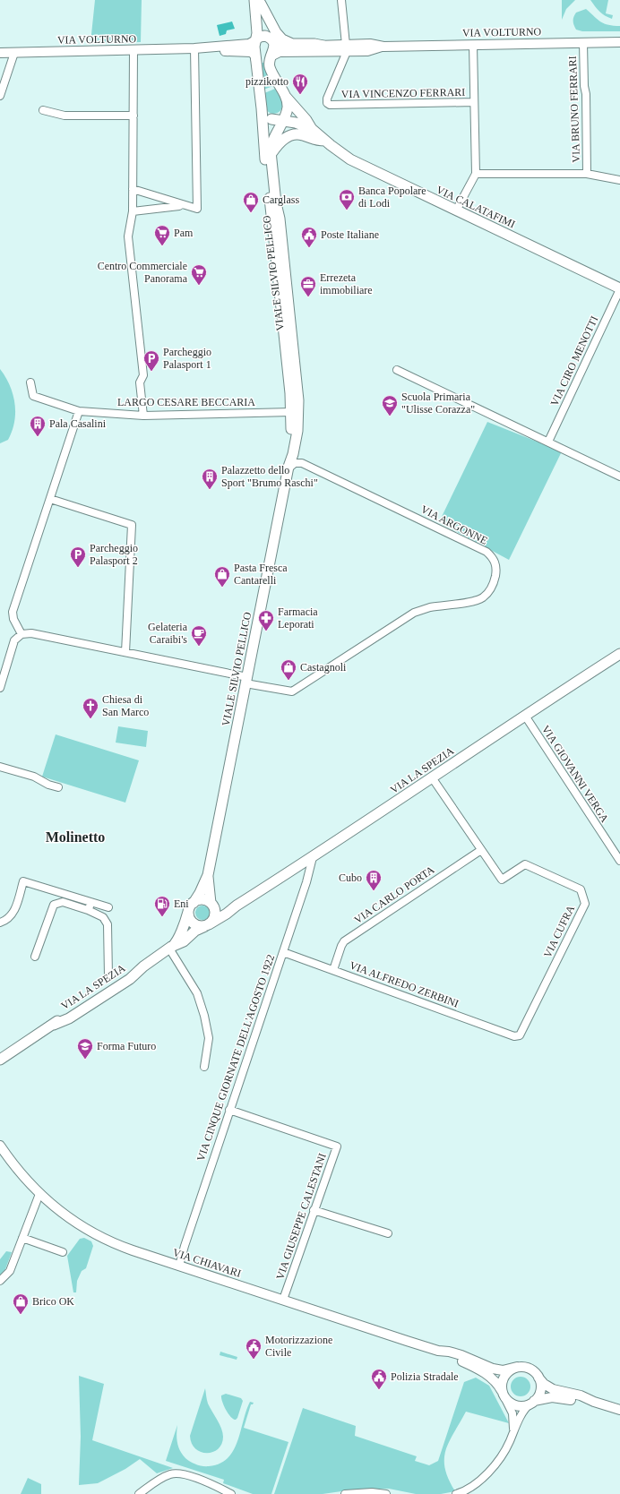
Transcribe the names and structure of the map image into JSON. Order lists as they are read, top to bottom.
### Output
{
  "streets": {
    "main road": ["VIA CALATAFIMI", "VIALE SILVIO PELLICO", "VIA LA SPEZIA"],
    "street": [
      "VIA VOLTURNO",
      "VIA VINCENZO FERRARI",
      "VIA BRUNO FERRARI",
      "VIA CIRO MENOTTI",
      "LARGO CESARE BECCARIA",
      "VIA ARGONNE",
      "VIA GIOVANNI VERGA",
      "VIA CARLO PORTA",
      "VIA CUFRA",
      "VIA ALFREDO ZERBINI",
      "VIA CINQUE GIORNATE DELL'AGOSTO 1922",
      "VIA GIUSEPPE CALESTANI",
      "VIA CHIAVARI"
    ]
  },
  "crossings": [
    ["VIA VOLTURNO", "VIA VINCENZO FERRARI"],
    ["VIA VOLTURNO", "VIA BRUNO FERRARI"],
    ["VIA VOLTURNO", "VIA CALATAFIMI"],
    ["VIA VOLTURNO", "VIALE SILVIO PELLICO"],
    ["VIA CALATAFIMI", "VIALE SILVIO PELLICO"],
    ["VIA CALATAFIMI", "VIA CIRO MENOTTI"],
    ["VIALE SILVIO PELLICO", "LARGO CESARE BECCARIA"],
    ["VIALE SILVIO PELLICO", "VIA ARGONNE"],
    ["VIALE SILVIO PELLICO", "VIA LA SPEZIA"],
    ["VIA LA SPEZIA", "VIA GIOVANNI VERGA"],
    ["VIA LA SPEZIA", "VIA CUFRA"],
    ["VIA LA SPEZIA", "VIA CINQUE GIORNATE DELL'AGOSTO 1922"],
    ["VIA CARLO PORTA", "VIA CUFRA"],
    ["VIA CARLO PORTA", "VIA ALFREDO ZERBINI"],
    ["VIA CUFRA", "VIA ALFREDO ZERBINI"],
    ["VIA ALFREDO ZERBINI", "VIA CINQUE GIORNATE DELL'AGOSTO 1922"],
    ["VIA CINQUE GIORNATE DELL'AGOSTO 1922", "VIA GIUSEPPE CALESTANI"],
    ["VIA CINQUE GIORNATE DELL'AGOSTO 1922", "VIA CHIAVARI"],
    ["VIA GIUSEPPE CALESTANI", "VIA CHIAVARI"]
  ],
  "districts": ["Molinetto"],
  "places": {
    "restaurant": ["pizzikotto"],
    "bank": ["Banca Popolare di Lodi"],
    "shop": [
      "Carglass",
      "Pasta Fresca Cantarelli",
      "Castagnoli",
      "Brico OK"
    ],
    "supermarket": ["Pam", "Centro Commerciale Panorama"],
    "public building": ["Poste Italiane", "Motorizzazione Civile", "Polizia Stradale"],
    "office": ["Errezeta immobiliare"],
    "parking": ["Parcheggio Palasport 1", "Parcheggio Palasport 2"],
    "school or university": ["Scuola Primaria \"Ulisse Corazza\"", "Forma Futuro"],
    "building": ["Pala Casalini", "Palazzetto dello Sport \"Brumo Raschi\"", "Cubo"],
    "pharmacy": ["Farmacia Leporati"],
    "cafe": ["Gelateria Caraibi's"],
    "church": ["Chiesa di San Marco"],
    "fuel station": ["Eni"]
  }
}
